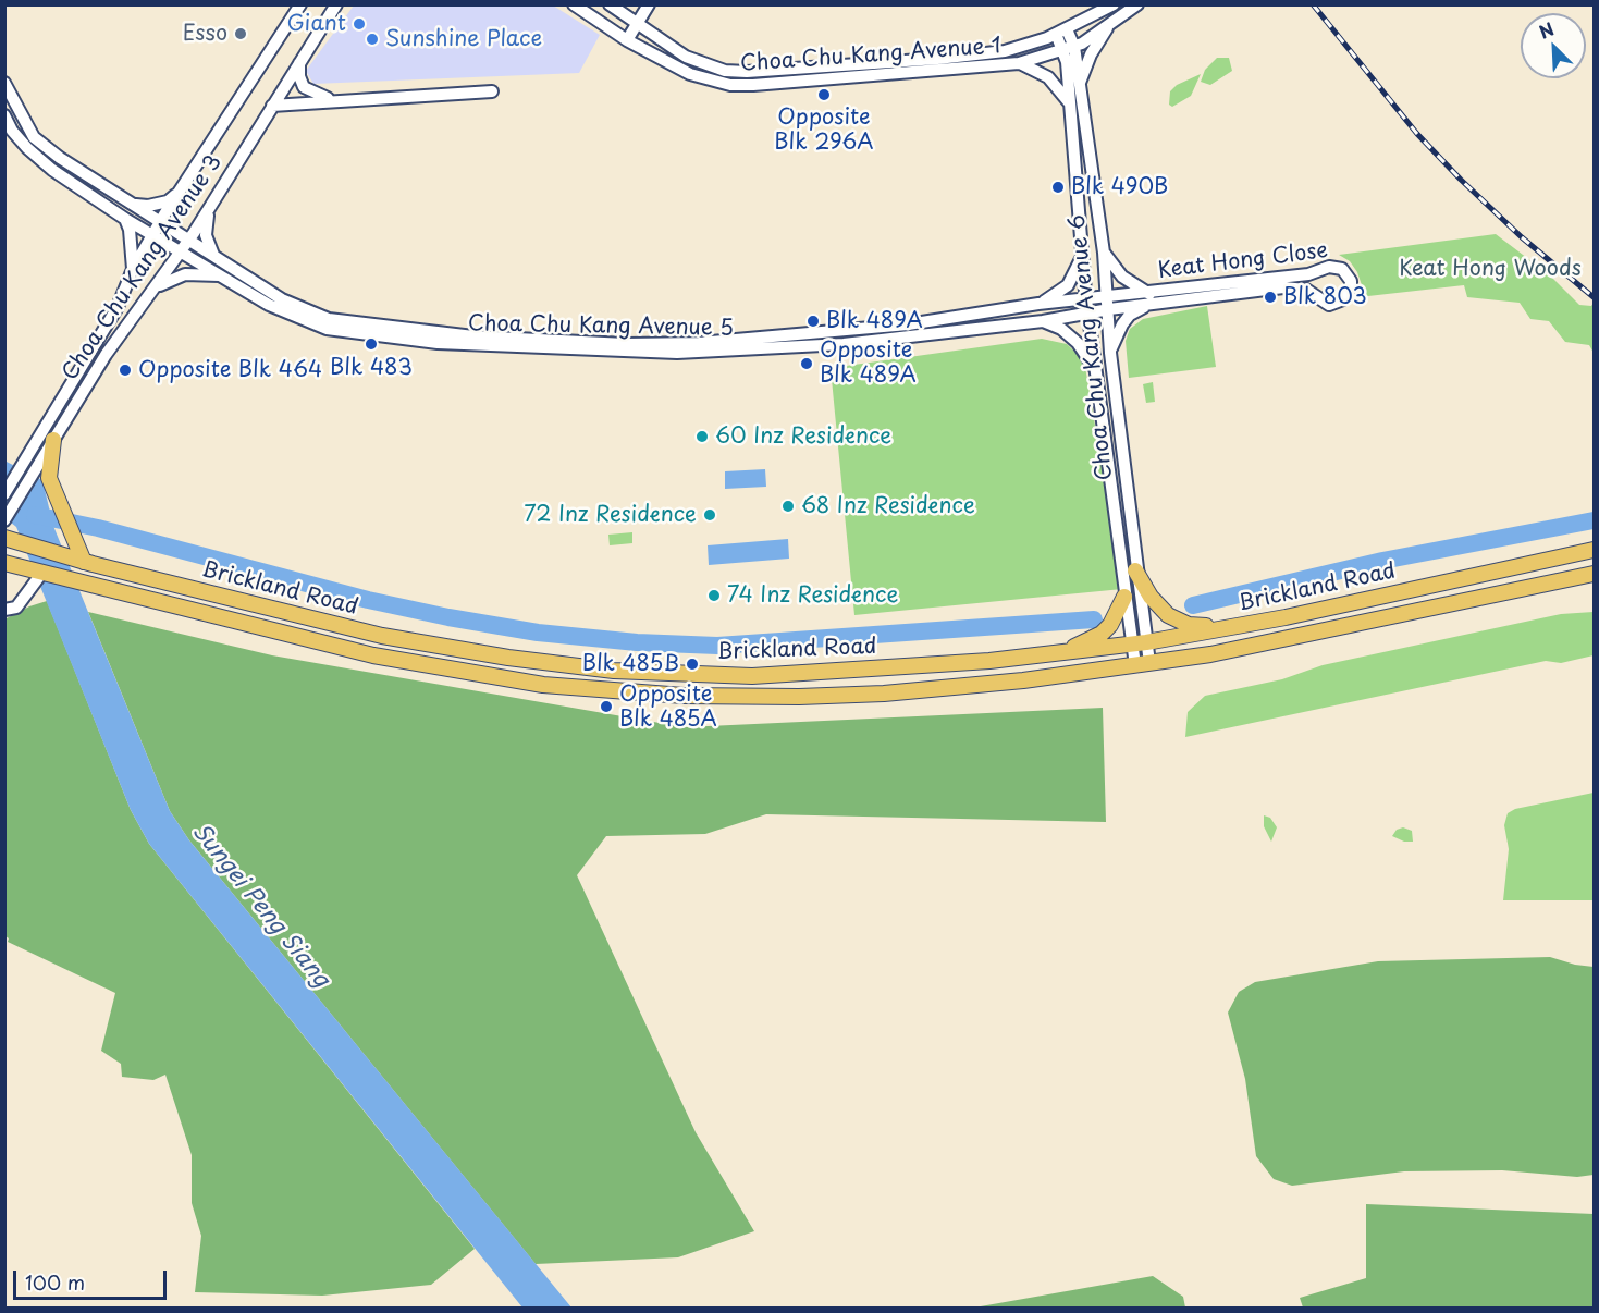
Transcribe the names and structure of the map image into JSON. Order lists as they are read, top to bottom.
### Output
{
  "streets": {
    "main road": ["Brickland Road"],
    "street": [
      "Choa Chu Kang Avenue 1",
      "Keat Hong Close",
      "Choa Chu Kang Avenue 3",
      "Choa Chu Kang Avenue 5",
      "Choa Chu Kang Avenue 6"
    ]
  },
  "crossings": [
    ["Choa Chu Kang Avenue 1", "Choa Chu Kang Avenue 6"],
    ["Keat Hong Close", "Choa Chu Kang Avenue 5"],
    ["Keat Hong Close", "Choa Chu Kang Avenue 6"],
    ["Choa Chu Kang Avenue 3", "Choa Chu Kang Avenue 5"],
    ["Choa Chu Kang Avenue 5", "Choa Chu Kang Avenue 6"],
    ["Choa Chu Kang Avenue 6", "Brickland Road"]
  ],
  "water": ["Sungei Peng Siang"],
  "parks": ["Keat Hong Woods"],
  "places": [
    "Giant",
    "Esso",
    "Sunshine Place",
    "Opposite Blk 296A",
    "Blk 490B",
    "Blk 803",
    "Blk 489A",
    "Blk 483",
    "Opposite Blk 489A",
    "Opposite Blk 464",
    "60 Inz Residence",
    "68 Inz Residence",
    "72 Inz Residence",
    "74 Inz Residence",
    "Blk 485B",
    "Opposite Blk 485A"
  ],
  "scale_bar": "100 m",
  "north": "top left"
}
